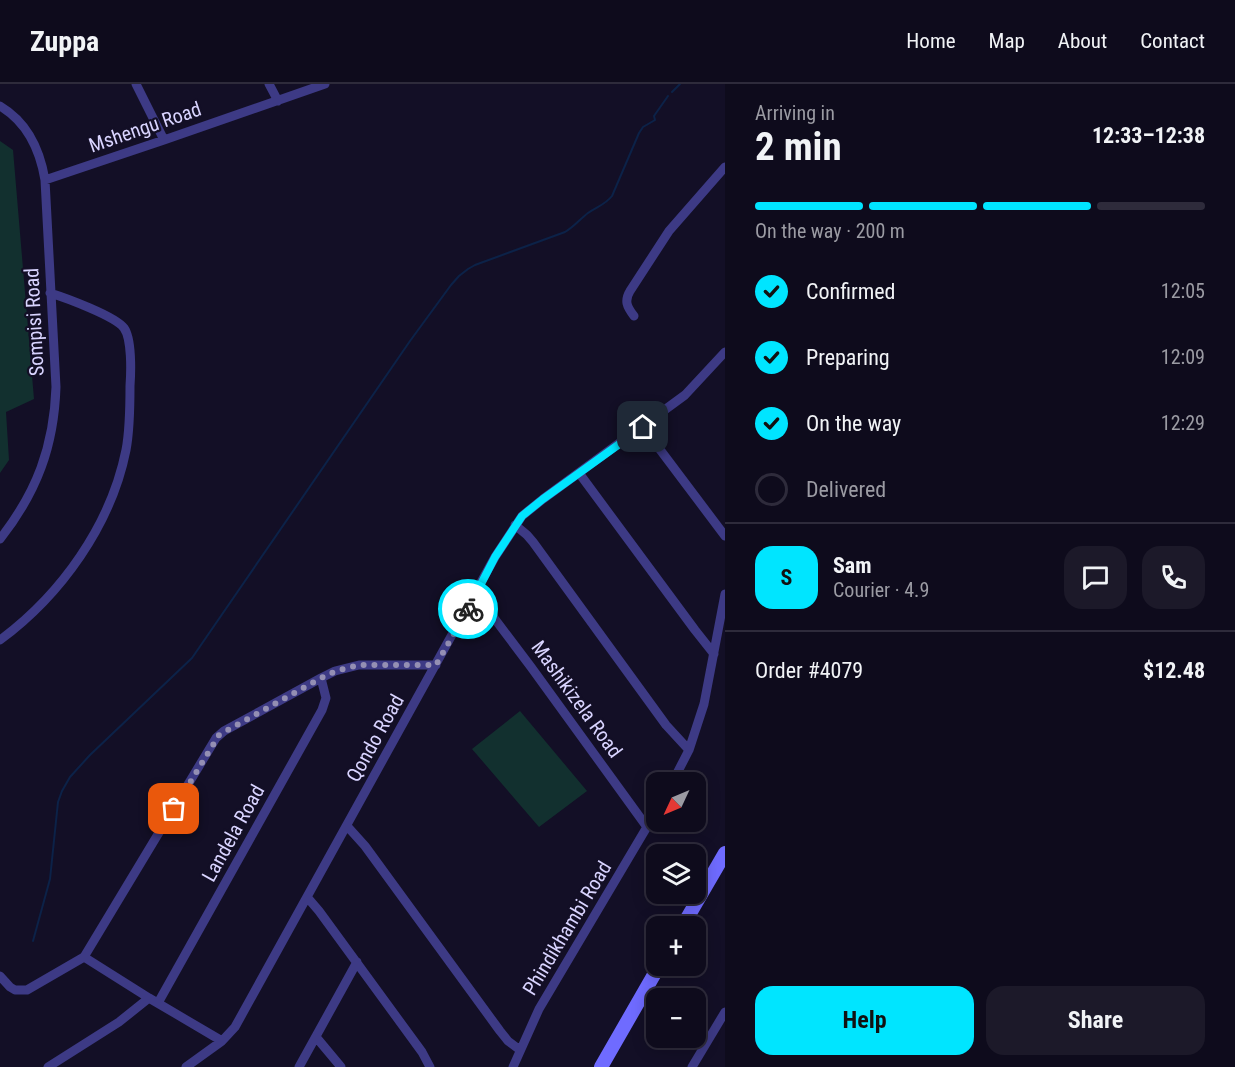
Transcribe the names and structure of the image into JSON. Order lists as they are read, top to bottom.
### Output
{
  "streets": {
    "street": [
      "Mshengu Road",
      "Sompisi Road",
      "Mashikizela Road",
      "Qondo Road",
      "Landela Road",
      "Phindikhambi Road"
    ]
  },
  "crossings": [
    ["Mshengu Road", "Sompisi Road"],
    ["Mashikizela Road", "Qondo Road"]
  ],
  "north": "bottom left",
  "page": {
    "header": "Zuppa",
    "nav": [
      "Home",
      "Map",
      "About",
      "Contact"
    ],
    "heading": ["2 min", "Arriving in", "12:33–12:38"],
    "panel": [
      "Sam",
      "Courier · 4.9",
      "Order #4079",
      "$12.48"
    ],
    "bar": "On the way · 200 m",
    "list": [
      ["Confirmed", "12:05"],
      ["Preparing", "12:09"],
      ["On the way", "12:29"],
      "Delivered"
    ],
    "round": "S",
    "map_buttons": ["+", "−"],
    "buttons": ["Help", "Share"]
  }
}
